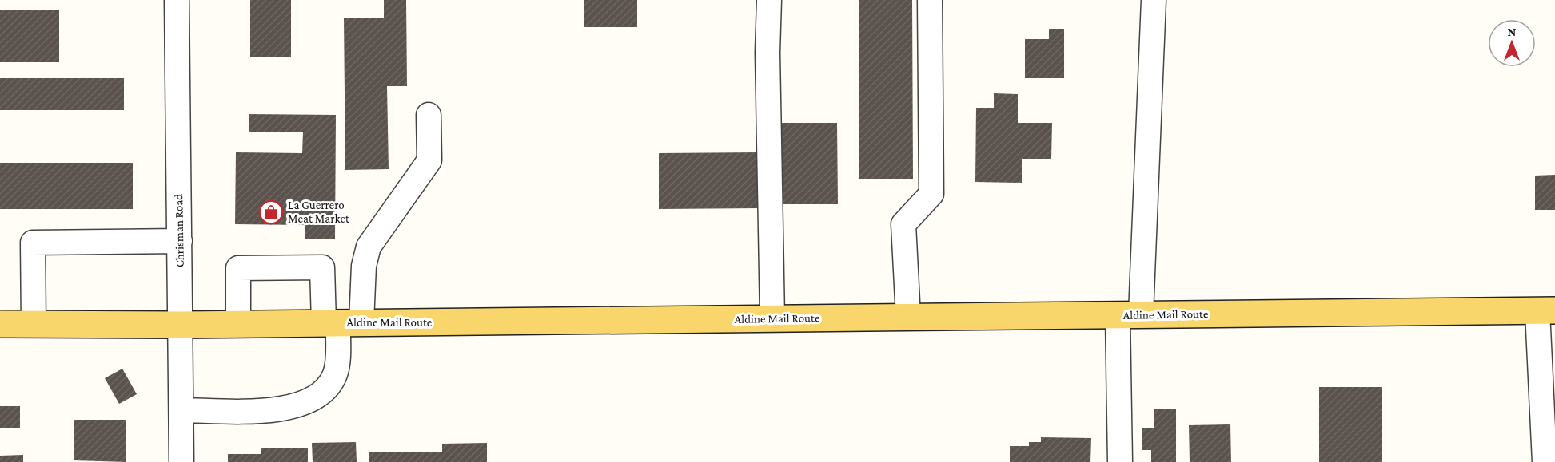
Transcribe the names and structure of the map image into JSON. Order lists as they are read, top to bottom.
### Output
{
  "streets": {
    "main road": ["Aldine Mail Route"],
    "street": ["Chrisman Road"]
  },
  "crossings": [
    ["Chrisman Road", "Aldine Mail Route"]
  ],
  "places": {
    "shop": ["La Guerrero Meat Market"]
  },
  "north": "top"
}
